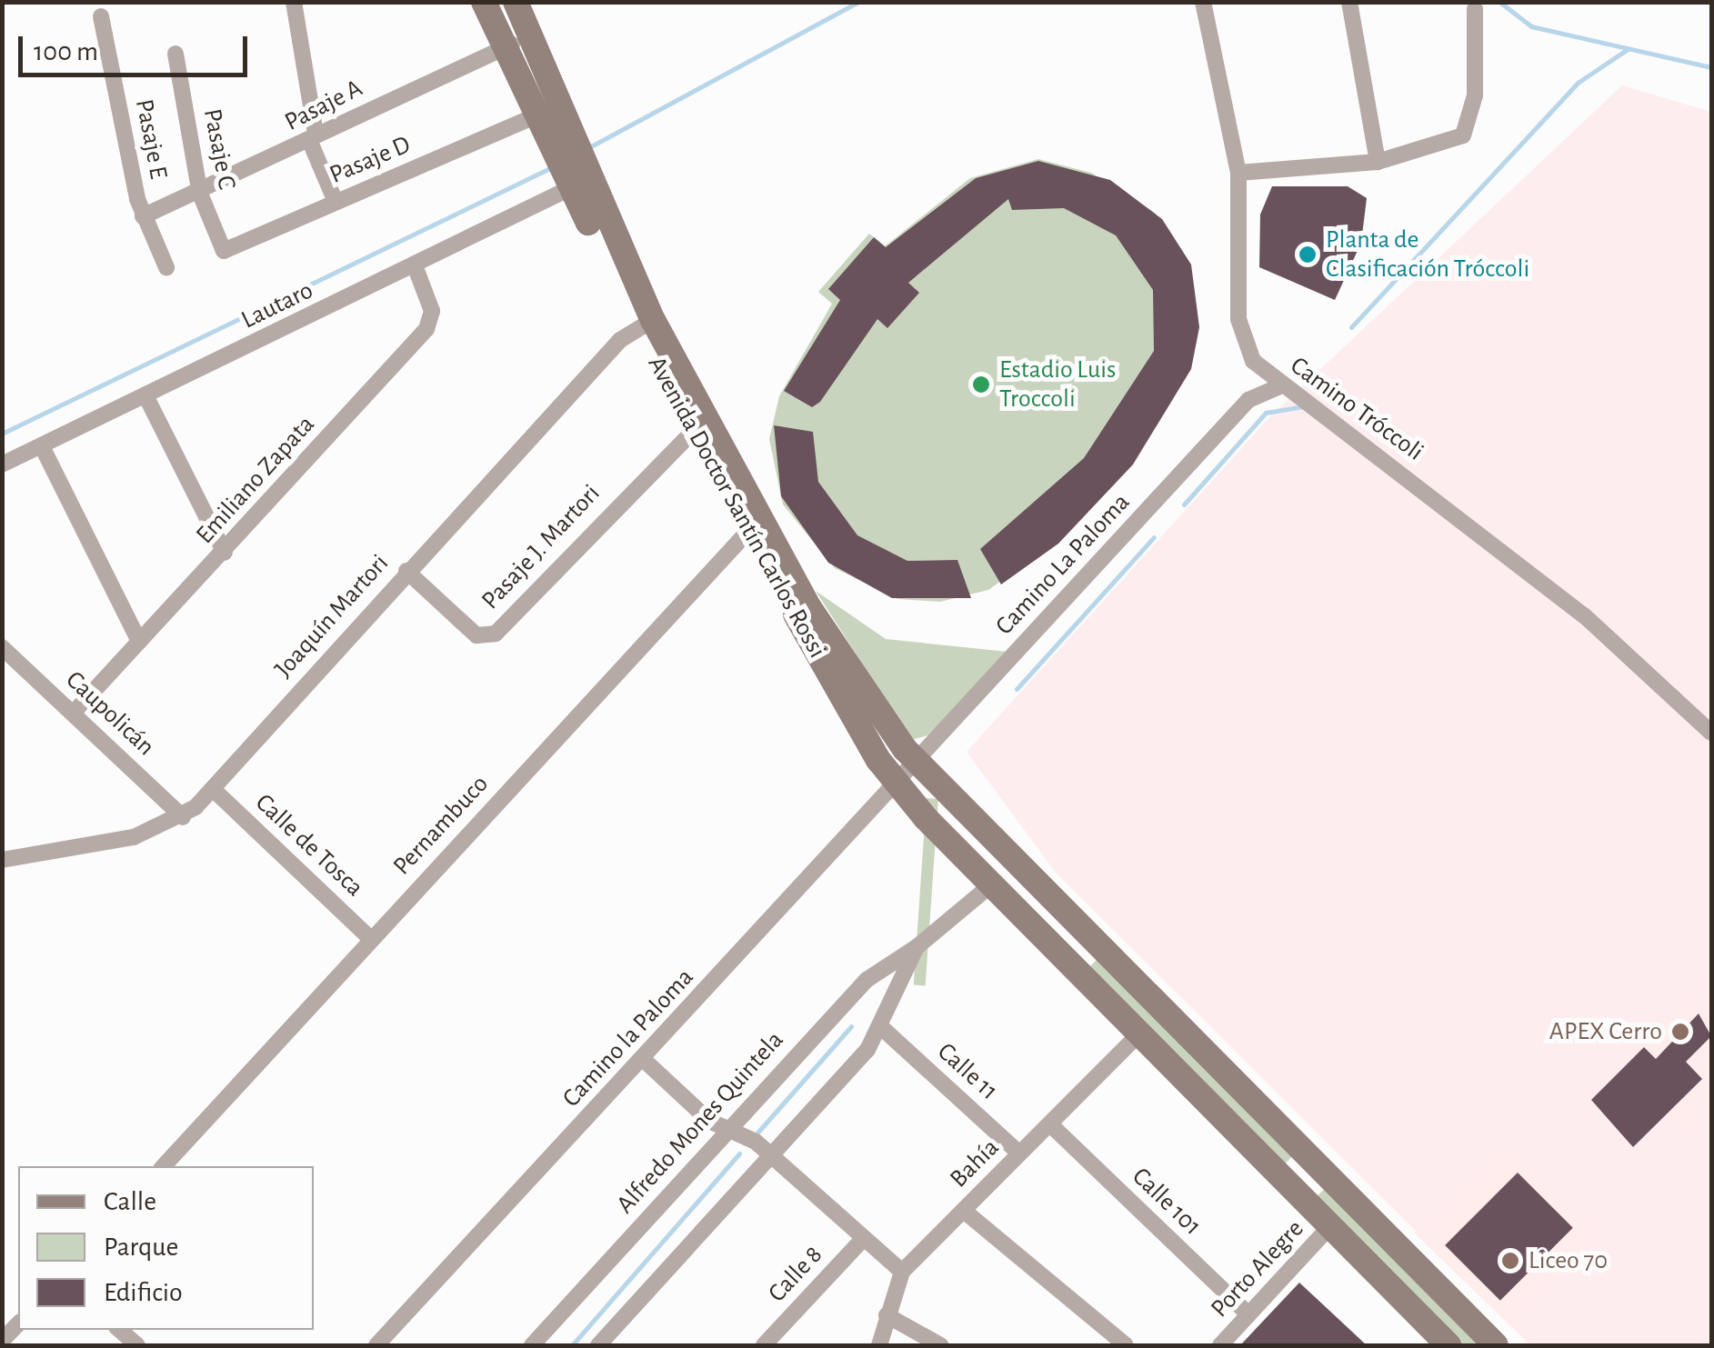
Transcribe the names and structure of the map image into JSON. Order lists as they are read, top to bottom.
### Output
{
  "streets": {
    "street": [
      "Pasaje A",
      "Pasaje E",
      "Pasaje C",
      "Pasaje D",
      "Lautaro",
      "Camino Tróccoli",
      "Emiliano Zapata",
      "Avenida Doctor Santín Carlos Rossi",
      "Pasaje J. Martori",
      "Camino La Paloma",
      "Joaquín Martori",
      "Caupolicán",
      "Pernambuco",
      "Calle de Tosca",
      "Camino la Paloma",
      "Calle 11",
      "Alfredo Mones Quintela",
      "Bahía",
      "Calle 101",
      "Porto Alegre",
      "Calle 8"
    ]
  },
  "crossings": [
    ["Pasaje A", "Pasaje E"],
    ["Pasaje A", "Pasaje C"],
    ["Pasaje A", "Avenida Doctor Santín Carlos Rossi"],
    ["Pasaje C", "Pasaje D"],
    ["Pasaje D", "Avenida Doctor Santín Carlos Rossi"],
    ["Lautaro", "Emiliano Zapata"],
    ["Lautaro", "Avenida Doctor Santín Carlos Rossi"],
    ["Camino Tróccoli", "Camino La Paloma"],
    ["Emiliano Zapata", "Caupolicán"],
    ["Avenida Doctor Santín Carlos Rossi", "Pasaje J. Martori"],
    ["Avenida Doctor Santín Carlos Rossi", "Camino La Paloma"],
    ["Avenida Doctor Santín Carlos Rossi", "Joaquín Martori"],
    ["Avenida Doctor Santín Carlos Rossi", "Pernambuco"],
    ["Avenida Doctor Santín Carlos Rossi", "Camino la Paloma"],
    ["Avenida Doctor Santín Carlos Rossi", "Alfredo Mones Quintela"],
    ["Avenida Doctor Santín Carlos Rossi", "Bahía"],
    ["Avenida Doctor Santín Carlos Rossi", "Porto Alegre"],
    ["Pasaje J. Martori", "Joaquín Martori"],
    ["Camino La Paloma", "Camino la Paloma"],
    ["Joaquín Martori", "Caupolicán"],
    ["Joaquín Martori", "Calle de Tosca"],
    ["Pernambuco", "Calle de Tosca"],
    ["Calle 11", "Alfredo Mones Quintela"],
    ["Calle 11", "Bahía"],
    ["Bahía", "Calle 101"],
    ["Calle 101", "Porto Alegre"]
  ],
  "places": [
    "Planta de Clasificación Tróccoli",
    "Estadio Luis Troccoli",
    "APEX Cerro",
    "Liceo 70"
  ],
  "legend": ["Calle", "Parque", "Edificio"],
  "scale_bar": "100 m"
}
